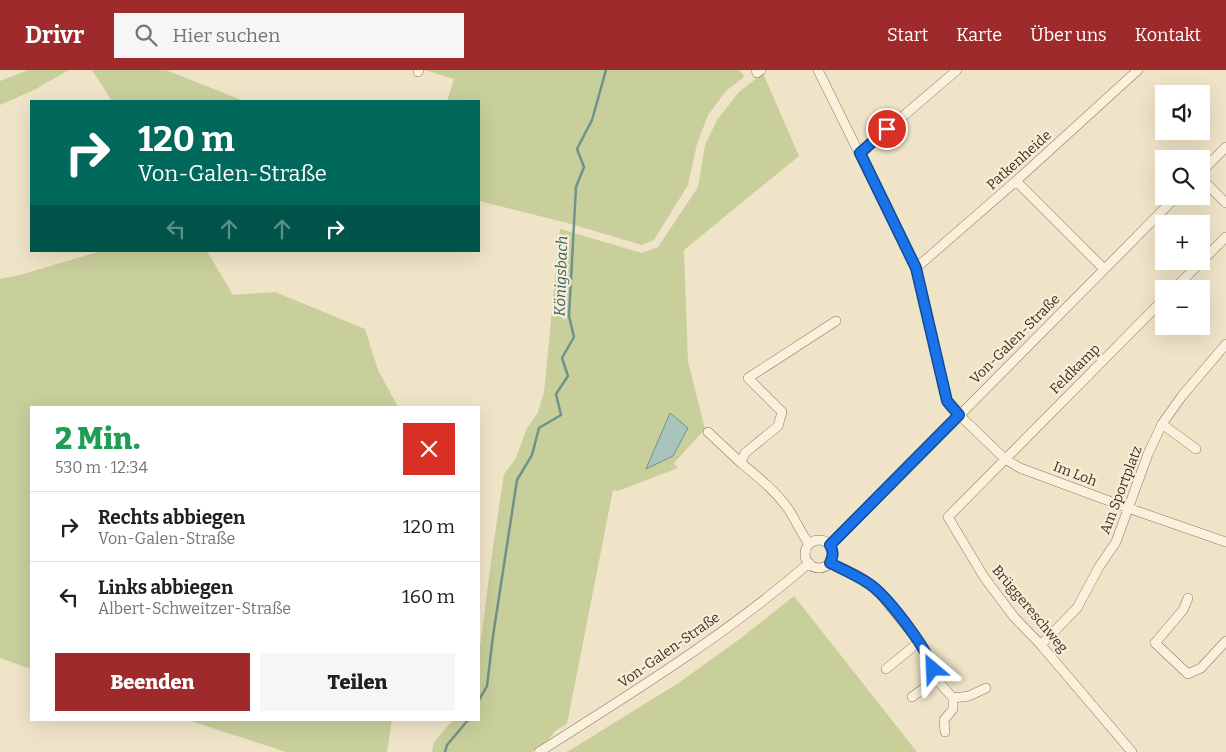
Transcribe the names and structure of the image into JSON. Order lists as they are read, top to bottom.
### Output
{
  "streets": {
    "street": [
      "Patkenheide",
      "Von-Galen-Straße",
      "Feldkamp",
      "Im Loh",
      "Am Sportplatz",
      "Brüggereschweg"
    ]
  },
  "crossings": [
    ["Patkenheide", "Im Loh"],
    ["Von-Galen-Straße", "Im Loh"],
    ["Feldkamp", "Im Loh"],
    ["Feldkamp", "Brüggereschweg"],
    ["Im Loh", "Am Sportplatz"],
    ["Im Loh", "Brüggereschweg"],
    ["Am Sportplatz", "Brüggereschweg"]
  ],
  "water": ["Königsbach"],
  "page": {
    "header": "Drivr",
    "search": "Hier suchen",
    "nav": [
      "Start",
      "Karte",
      "Über uns",
      "Kontakt"
    ],
    "map_buttons": ["+", "−"],
    "turn": ["120 m", "Von-Galen-Straße"],
    "heading": ["2 Min.", "530 m · 12:34"],
    "list": [
      {
        "name": "Rechts abbiegen",
        "note": "Von-Galen-Straße",
        "value": "120 m"
      },
      {
        "name": "Links abbiegen",
        "note": "Albert-Schweitzer-Straße",
        "value": "160 m"
      }
    ],
    "buttons": ["Beenden", "Teilen"]
  }
}
